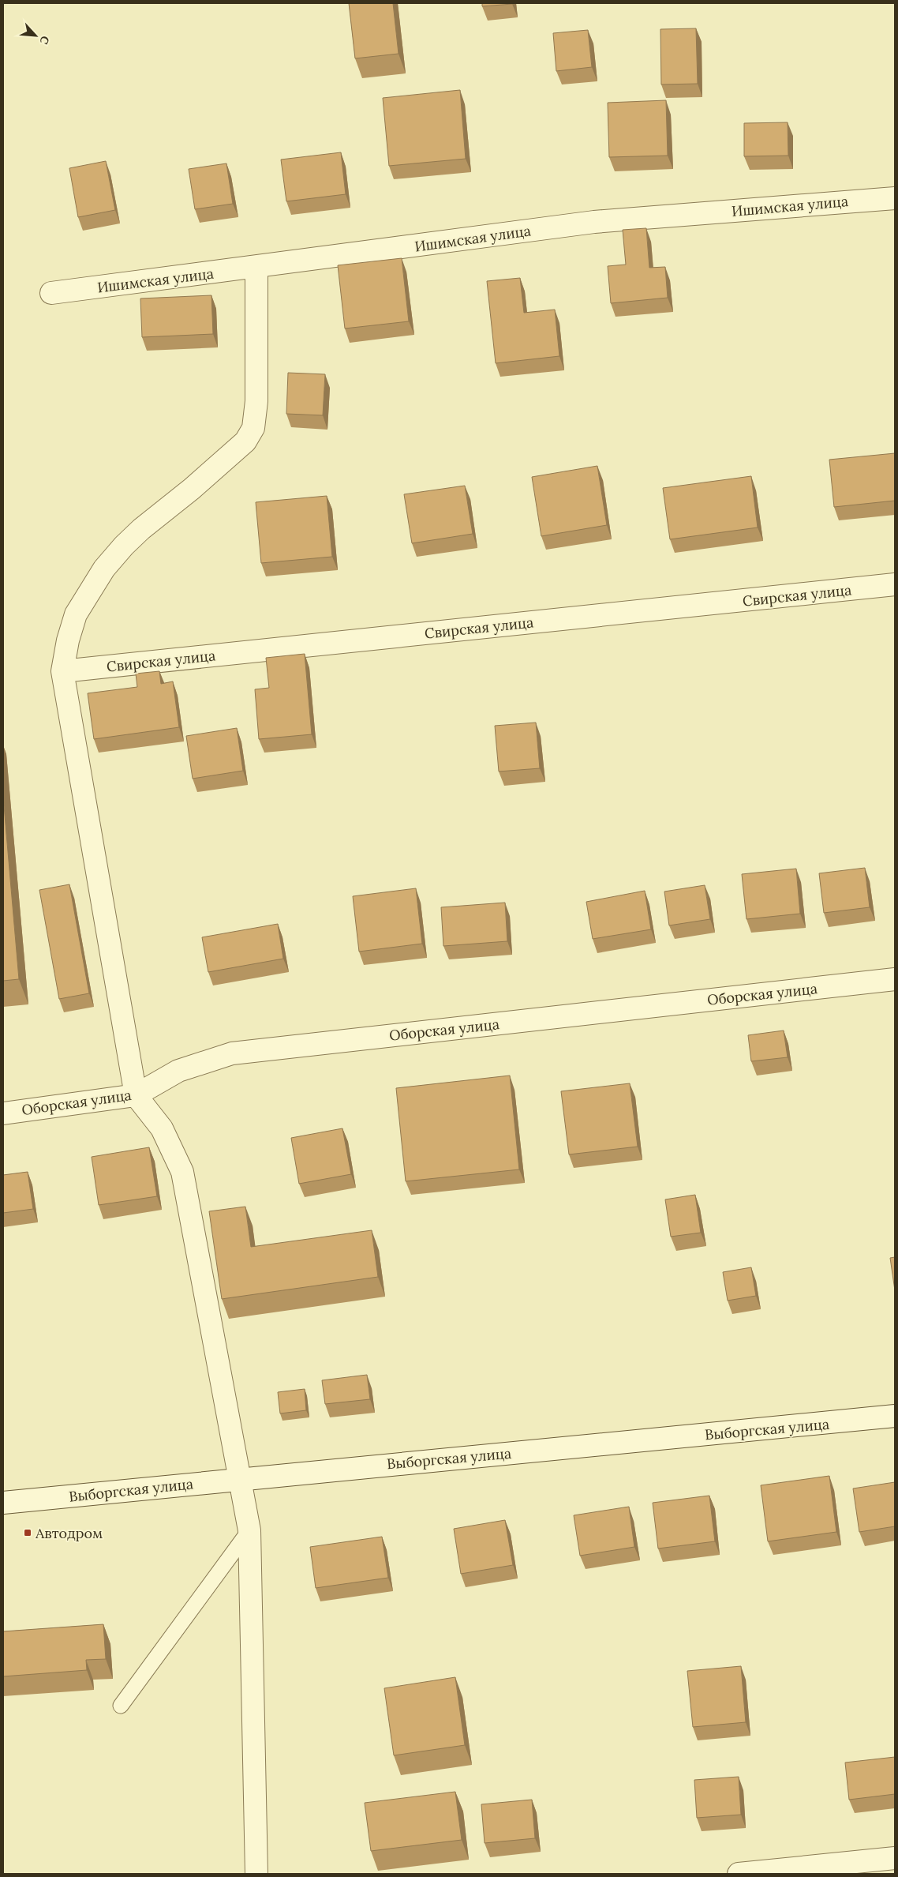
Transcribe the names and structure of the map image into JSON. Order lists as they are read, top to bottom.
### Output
{
  "streets": {
    "street": [
      "Ишимская улица",
      "Свирская улица",
      "Оборская улица",
      "Выборгская улица"
    ]
  },
  "places": {
    "transit": ["Автодром"]
  },
  "north": "bottom right"
}
